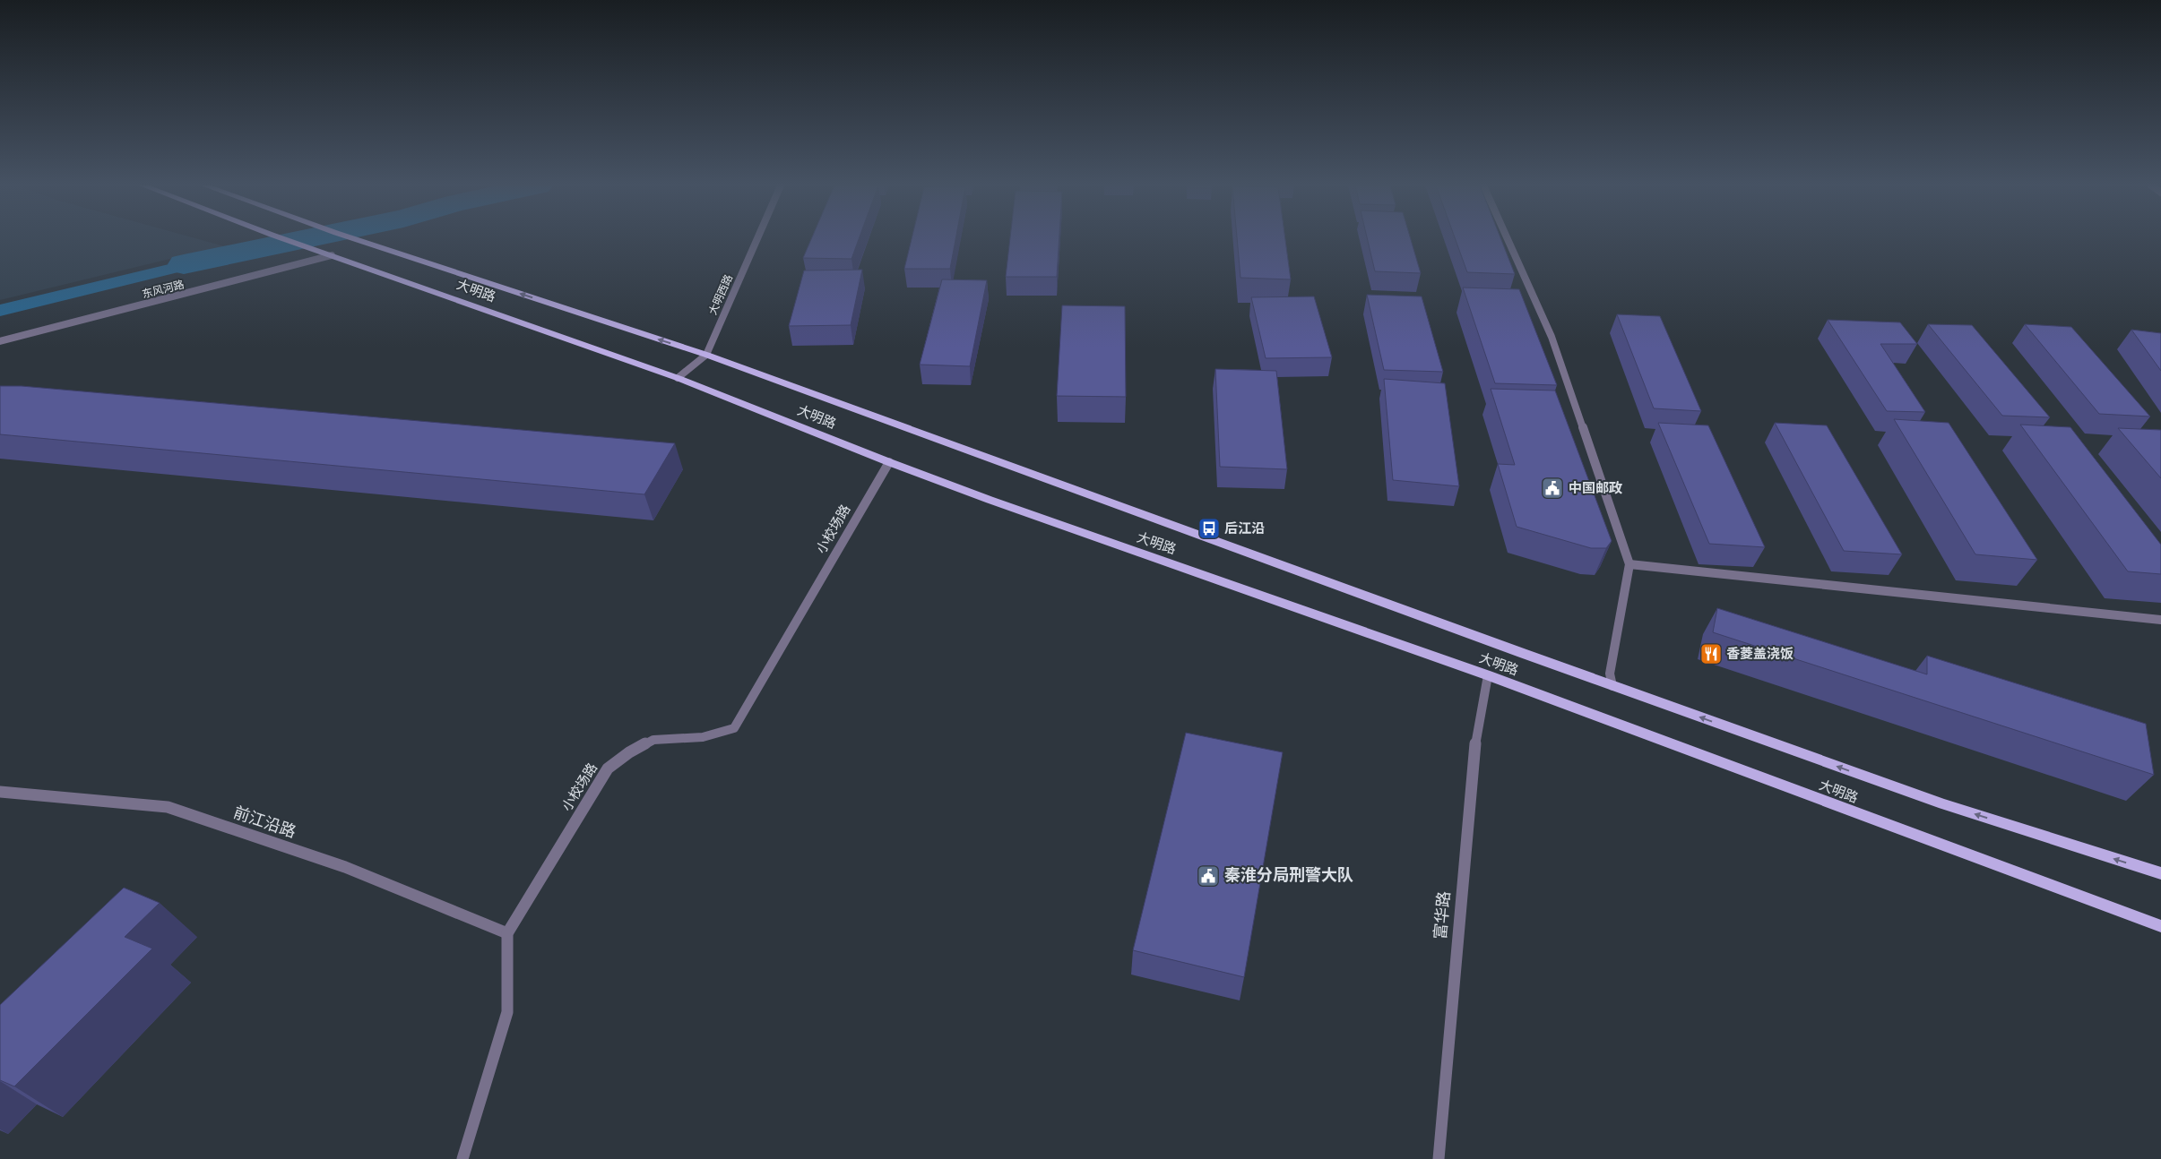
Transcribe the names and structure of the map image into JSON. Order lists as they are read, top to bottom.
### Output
{
  "streets": {
    "main road": ["大明路"],
    "street": [
      "东风河路",
      "大明西路",
      "小校场路",
      "前江沿路",
      "富华路"
    ]
  },
  "crossings": [
    ["大明路", "大明西路"],
    ["小校场路", "前江沿路"]
  ],
  "places": {
    "public building": ["中国邮政", "秦淮分局刑警大队"],
    "bus stop": ["后江沿"],
    "restaurant": ["香菱盖浇饭"]
  }
}
